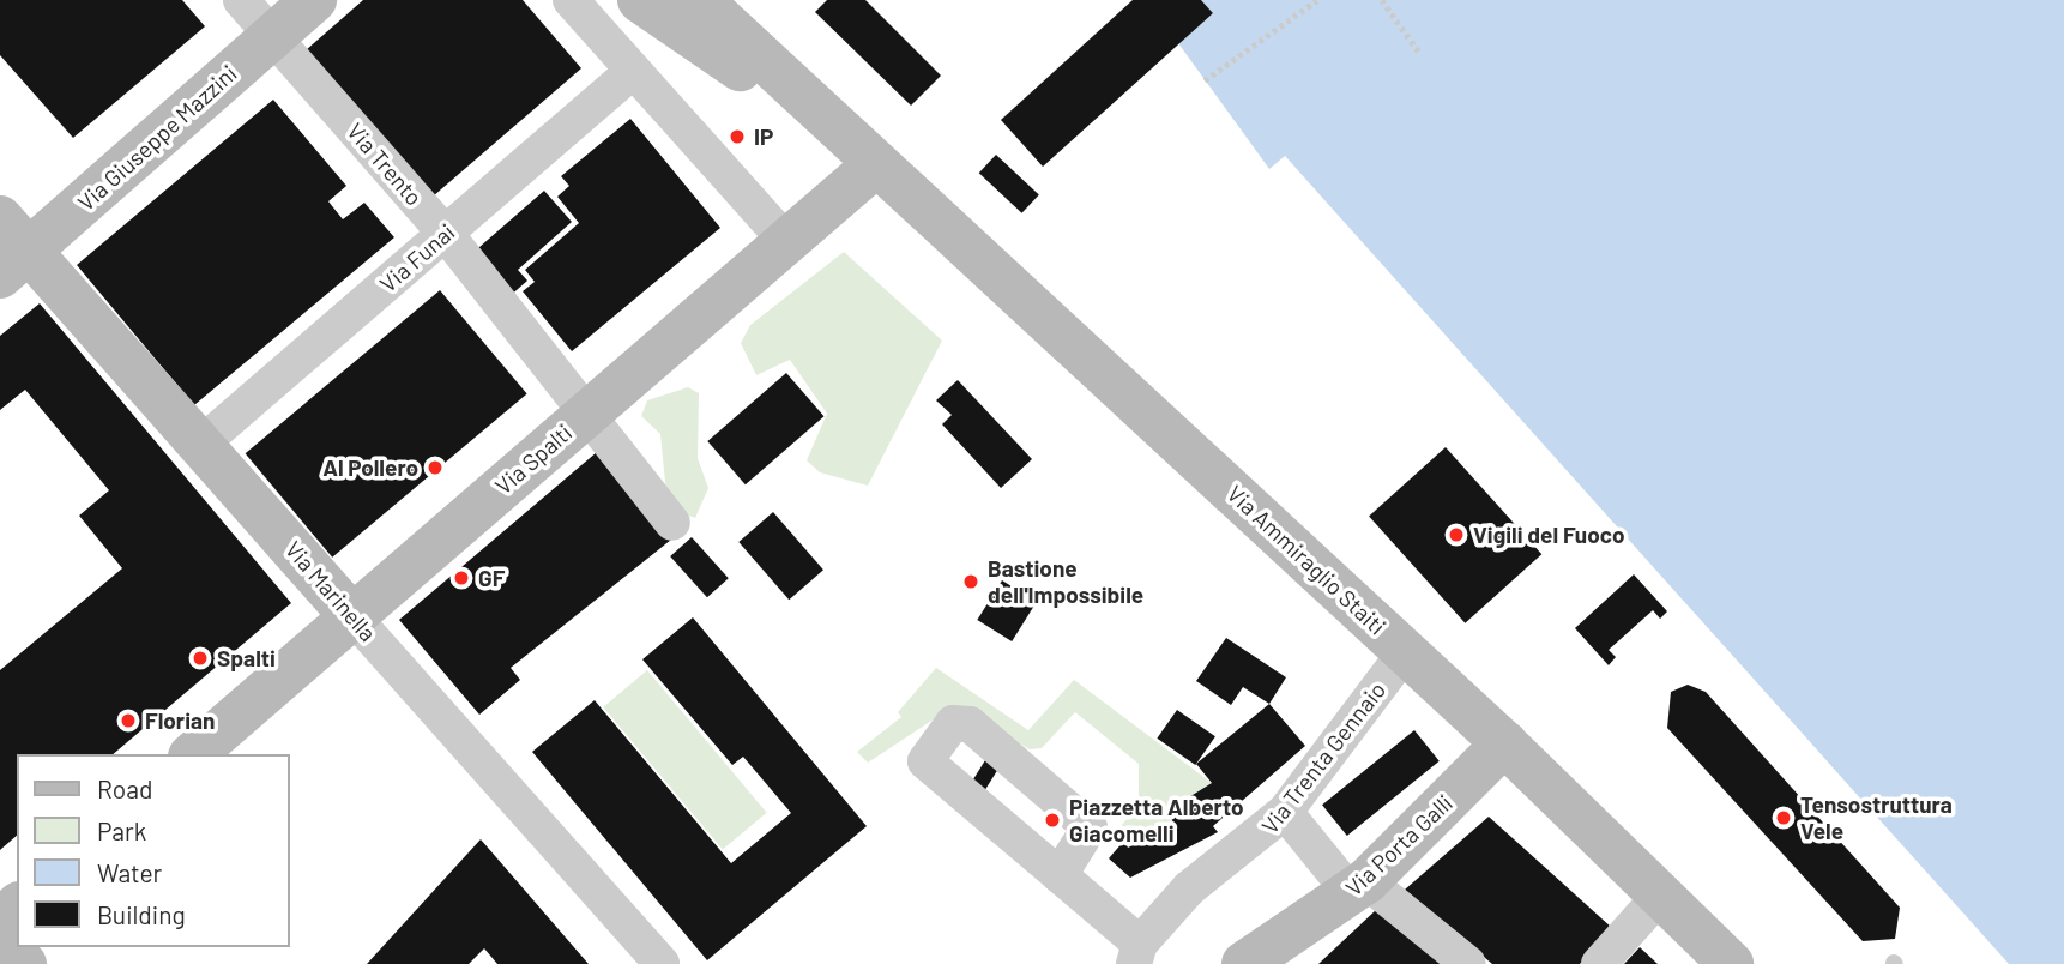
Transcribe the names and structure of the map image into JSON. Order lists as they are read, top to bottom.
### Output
{
  "streets": {
    "main road": [
      "Via Giuseppe Mazzini",
      "Via Spalti",
      "Via Ammiraglio Staiti",
      "Via Marinella",
      "Via Porta Galli"
    ],
    "street": ["Via Trento", "Via Funai", "Via Trenta Gennaio"]
  },
  "crossings": [
    ["Via Giuseppe Mazzini", "Via Trento"],
    ["Via Giuseppe Mazzini", "Via Marinella"],
    ["Via Trento", "Via Funai"],
    ["Via Trento", "Via Spalti"],
    ["Via Funai", "Via Marinella"],
    ["Via Spalti", "Via Ammiraglio Staiti"],
    ["Via Spalti", "Via Marinella"],
    ["Via Ammiraglio Staiti", "Via Trenta Gennaio"],
    ["Via Ammiraglio Staiti", "Via Porta Galli"]
  ],
  "places": [
    "IP",
    "Al Pollero",
    "Vigili del Fuoco",
    "GF",
    "Bastione dell'Impossibile",
    "Spalti",
    "Florian",
    "Tensostruttura Vele",
    "Piazzetta Alberto Giacomelli"
  ],
  "legend": [
    "Road",
    "Park",
    "Water",
    "Building"
  ]
}
